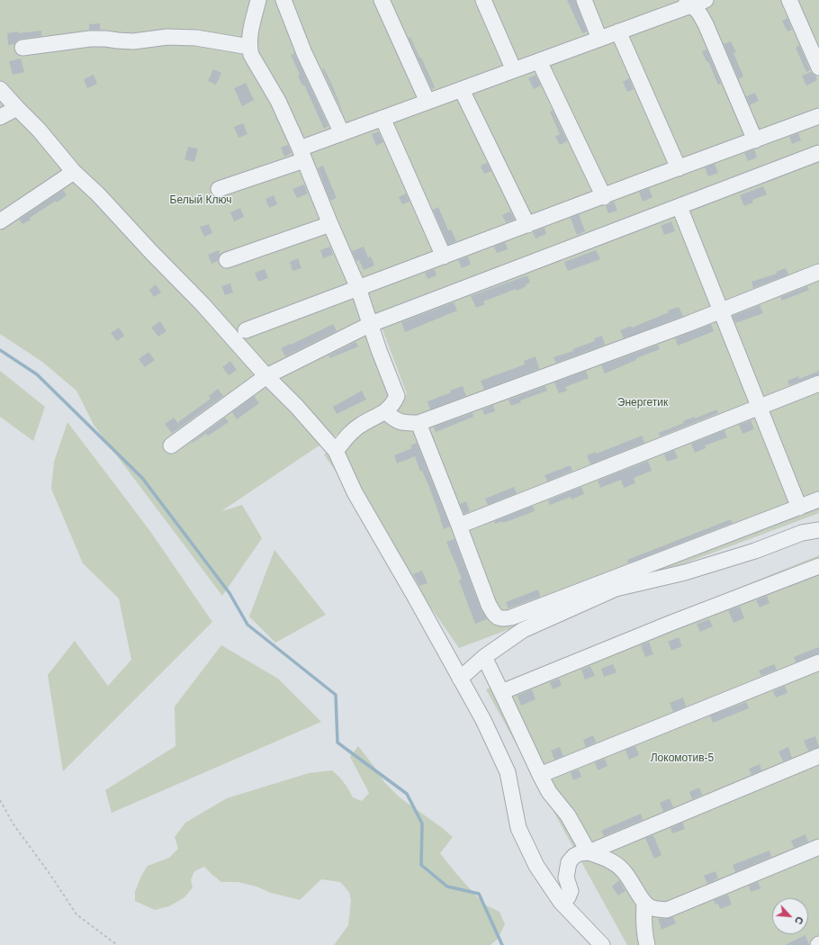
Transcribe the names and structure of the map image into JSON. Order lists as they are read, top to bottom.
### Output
{
  "parks": ["Белый Ключ", "Энергетик", "Локомотив-5"],
  "north": "bottom right"
}
